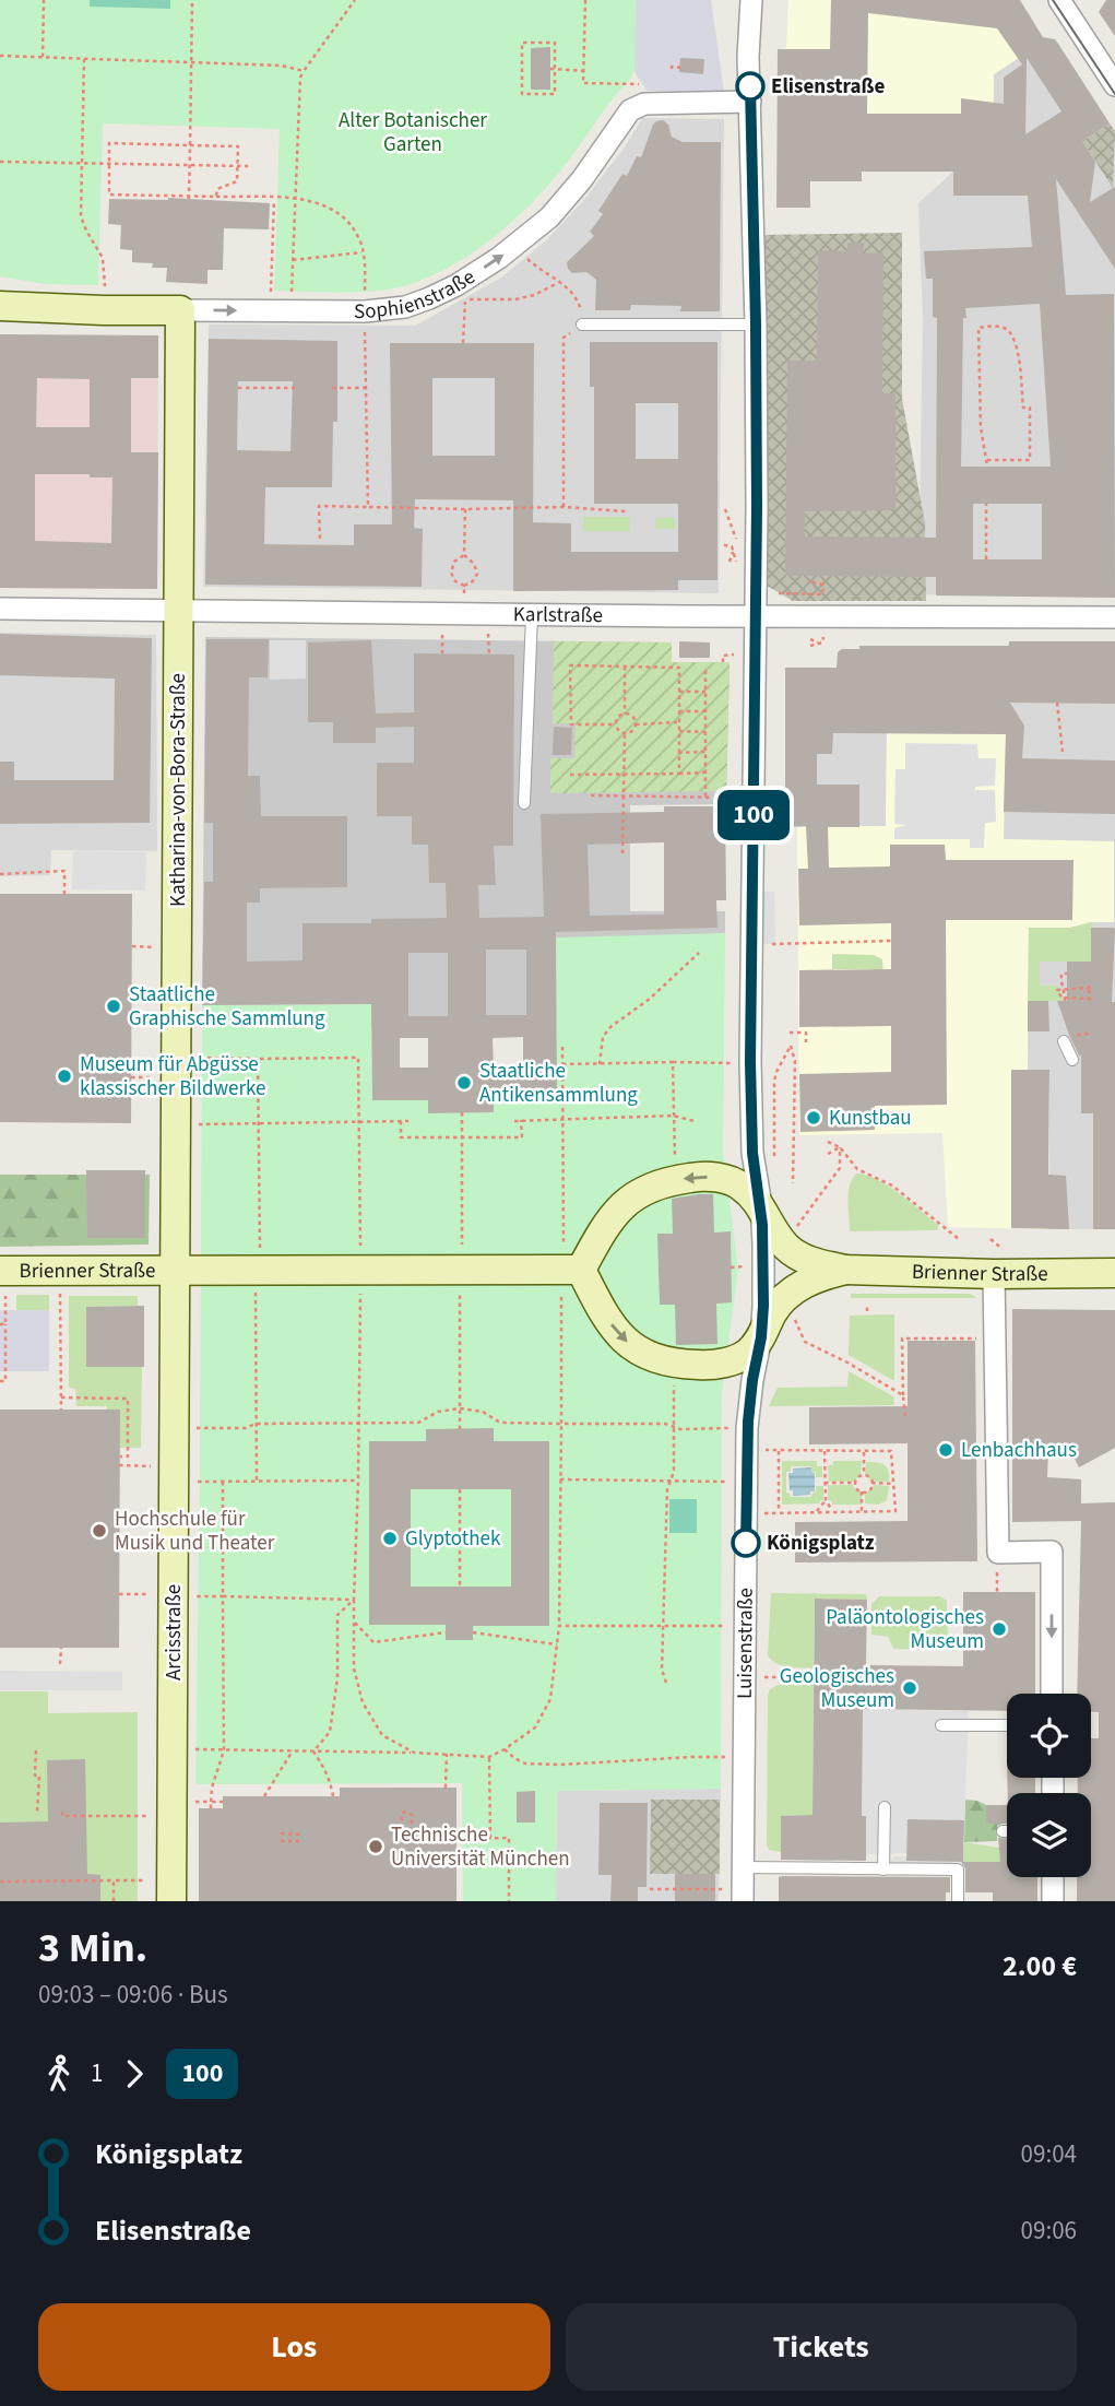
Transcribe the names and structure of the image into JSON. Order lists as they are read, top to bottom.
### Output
{
  "streets": {
    "main road": [
      "Sophienstraße",
      "Katharina-von-Bora-Straße",
      "Brienner Straße",
      "Arcisstraße"
    ],
    "street": ["Karlstraße", "Luisenstraße"]
  },
  "crossings": [
    ["Sophienstraße", "Katharina-von-Bora-Straße"],
    ["Sophienstraße", "Luisenstraße"],
    ["Karlstraße", "Katharina-von-Bora-Straße"],
    ["Karlstraße", "Luisenstraße"],
    ["Katharina-von-Bora-Straße", "Brienner Straße"],
    ["Katharina-von-Bora-Straße", "Arcisstraße"],
    ["Brienner Straße", "Arcisstraße"]
  ],
  "parks": ["Alter Botanischer Garten"],
  "places": [
    "Elisenstraße",
    "Staatliche Graphische Sammlung",
    "Museum für Abgüsse klassischer Bildwerke",
    "Staatliche Antikensammlung",
    "Kunstbau",
    "Lenbachhaus",
    "Hochschule für Musik und Theater",
    "Glyptothek",
    "Königsplatz",
    "Paläontologisches Museum",
    "Geologisches Museum",
    "Technische Universität München"
  ],
  "lines": ["bus line 100"],
  "page": {
    "on_map": "100",
    "heading": ["3 Min.", "09:03 – 09:06 · Bus", "2.00 €"],
    "legs": ["1", "100"],
    "list": [
      {
        "name": "Königsplatz",
        "value": "09:04"
      },
      {
        "name": "Elisenstraße",
        "value": "09:06"
      }
    ],
    "buttons": ["Los", "Tickets"]
  }
}
